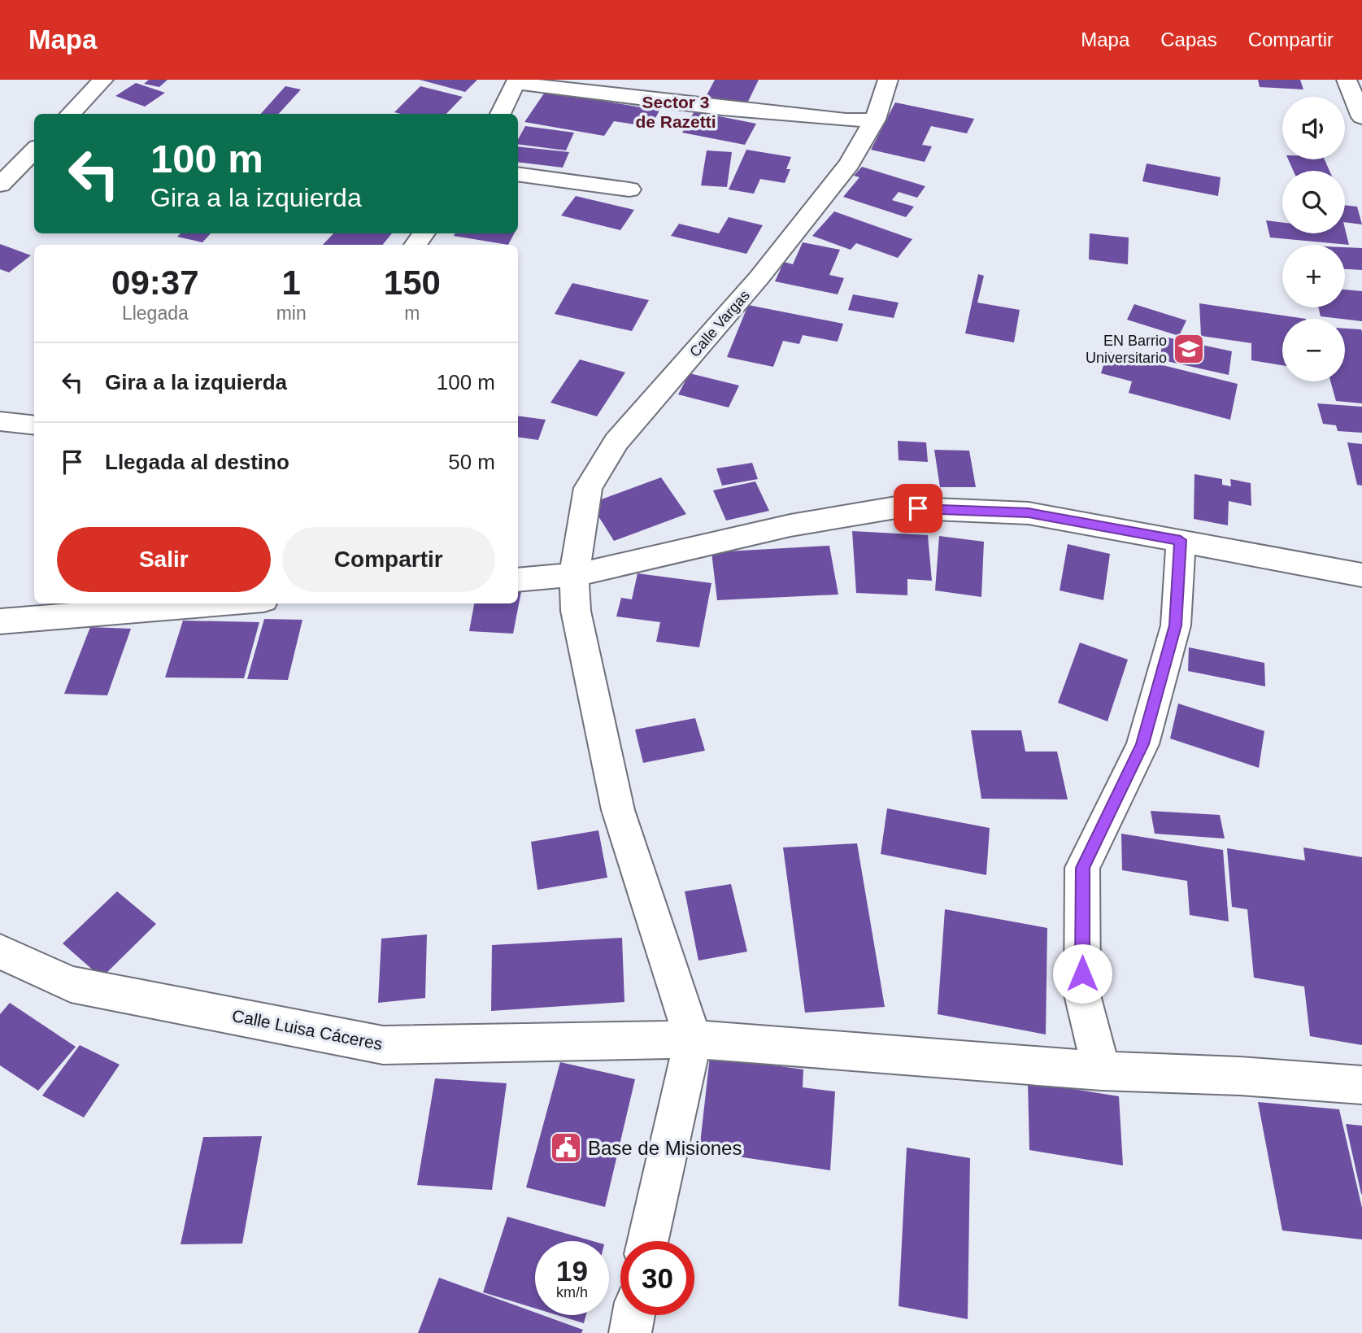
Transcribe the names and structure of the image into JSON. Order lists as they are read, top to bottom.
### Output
{
  "streets": {
    "street": ["Calle Vargas", "Calle Luisa Cáceres"]
  },
  "crossings": [
    ["Calle Vargas", "Calle Luisa Cáceres"]
  ],
  "districts": ["Sector 3 de Razetti"],
  "places": {
    "school or university": ["EN Barrio Universitario"],
    "public building": ["Base de Misiones"]
  },
  "page": {
    "header": "Mapa",
    "nav": ["Mapa", "Capas", "Compartir"],
    "map_buttons": ["+", "−"],
    "turn": ["100 m", "Gira a la izquierda"],
    "eta": [
      "09:37",
      "Llegada",
      "1",
      "min",
      "150",
      "m"
    ],
    "list": [
      {
        "name": "Gira a la izquierda",
        "value": "100 m"
      },
      {
        "name": "Llegada al destino",
        "value": "50 m"
      }
    ],
    "buttons": ["Salir", "Compartir"],
    "speed": "19 km/h",
    "limit": "30"
  }
}
